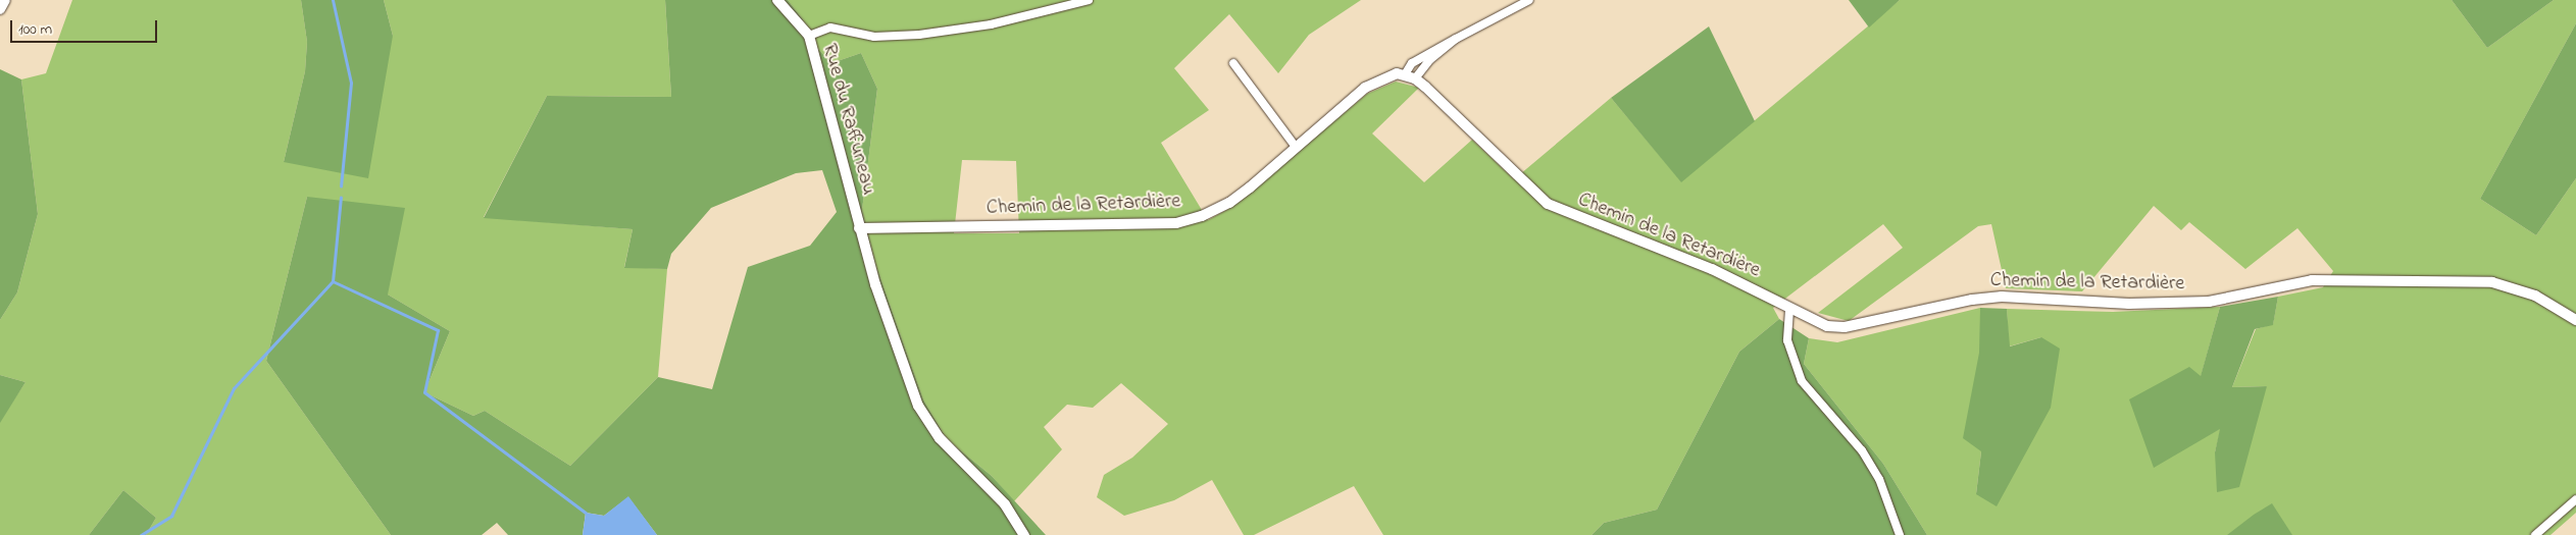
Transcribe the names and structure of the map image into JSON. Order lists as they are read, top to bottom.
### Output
{
  "streets": {
    "street": ["Rue du Raffuneau", "Chemin de la Retardière"]
  },
  "crossings": [
    ["Rue du Raffuneau", "Chemin de la Retardière"]
  ],
  "scale_bar": "100 m"
}
